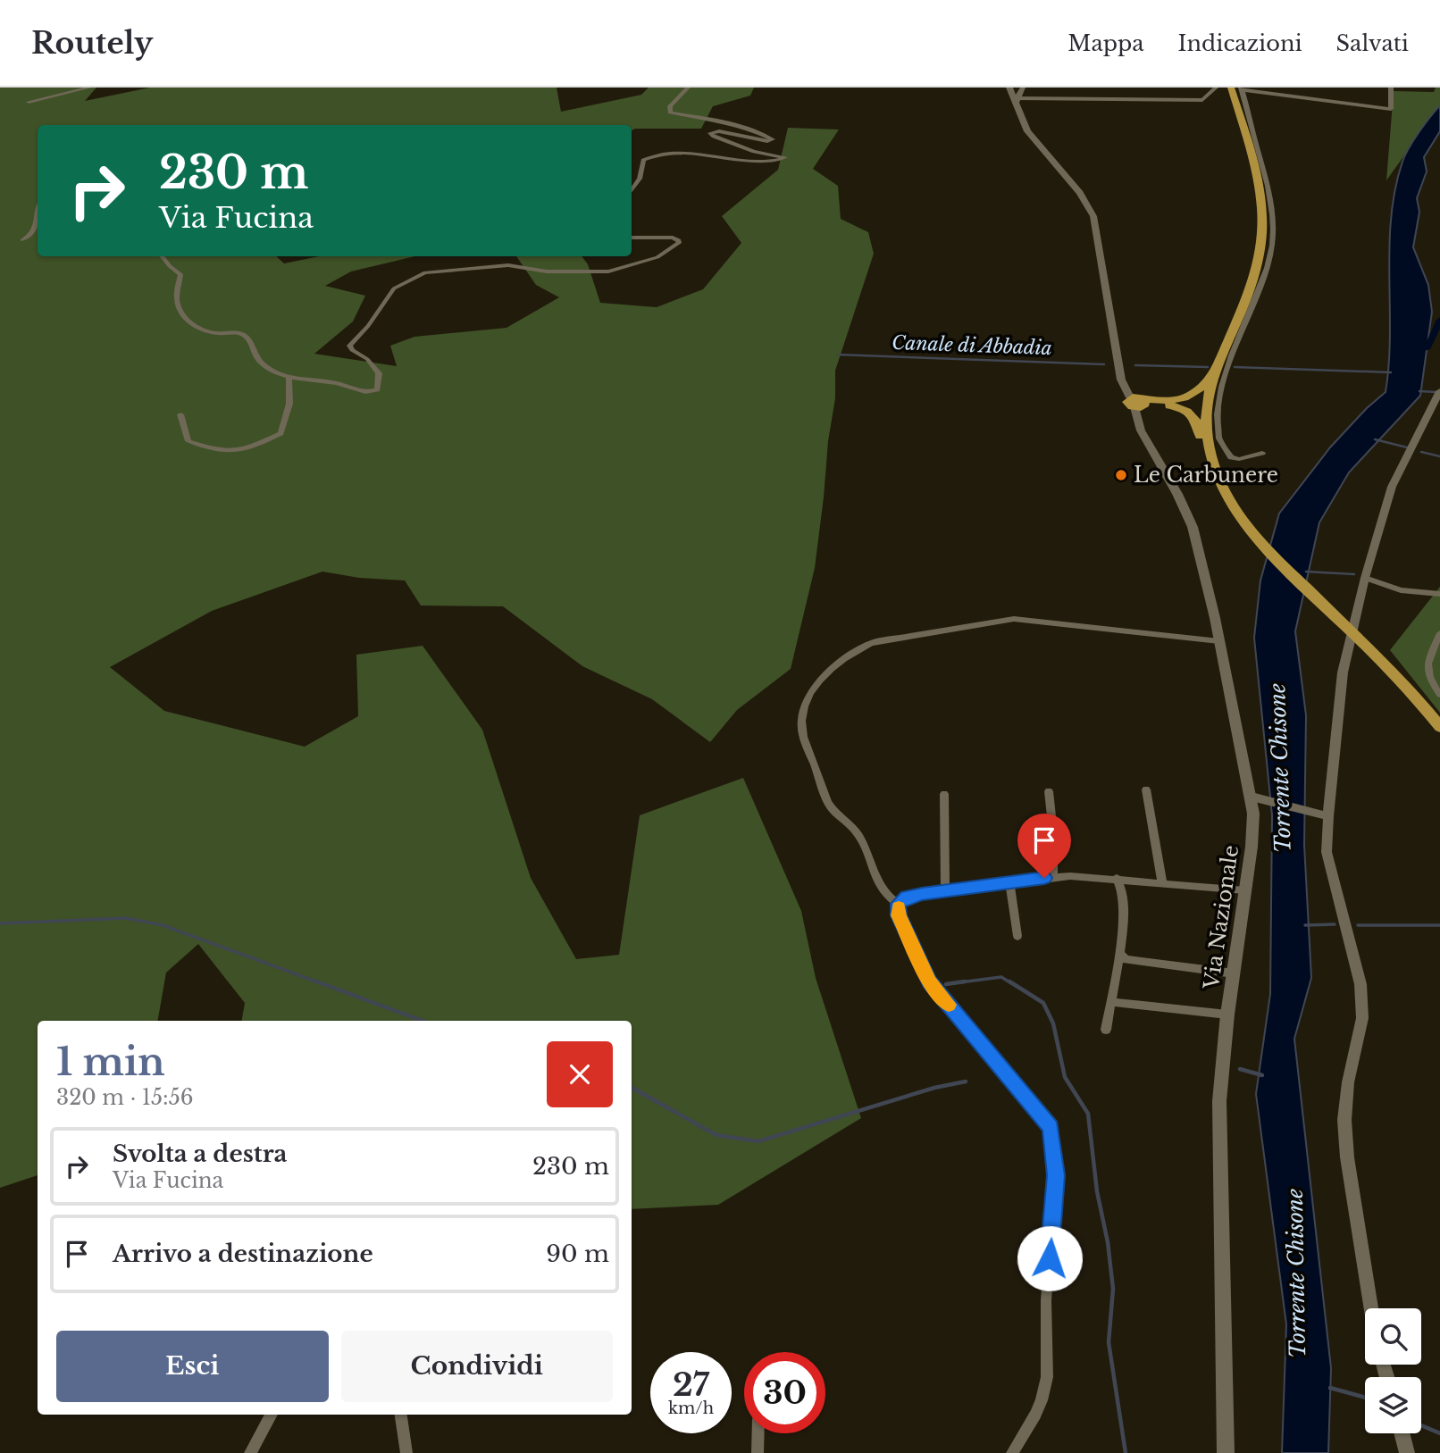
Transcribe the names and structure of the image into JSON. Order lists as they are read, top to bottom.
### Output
{
  "streets": {
    "main road": ["Via Nazionale"]
  },
  "water": ["Canale di Abbadia", "Torrente Chisone"],
  "places": ["Le Carbunere"],
  "page": {
    "header": "Routely",
    "nav": ["Mappa", "Indicazioni", "Salvati"],
    "turn": ["230 m", "Via Fucina"],
    "heading": ["1 min", "320 m · 15:56"],
    "list": [
      {
        "name": "Svolta a destra",
        "note": "Via Fucina",
        "value": "230 m"
      },
      {
        "name": "Arrivo a destinazione",
        "value": "90 m"
      }
    ],
    "buttons": ["Esci", "Condividi"],
    "speed": "27 km/h",
    "limit": "30"
  }
}
